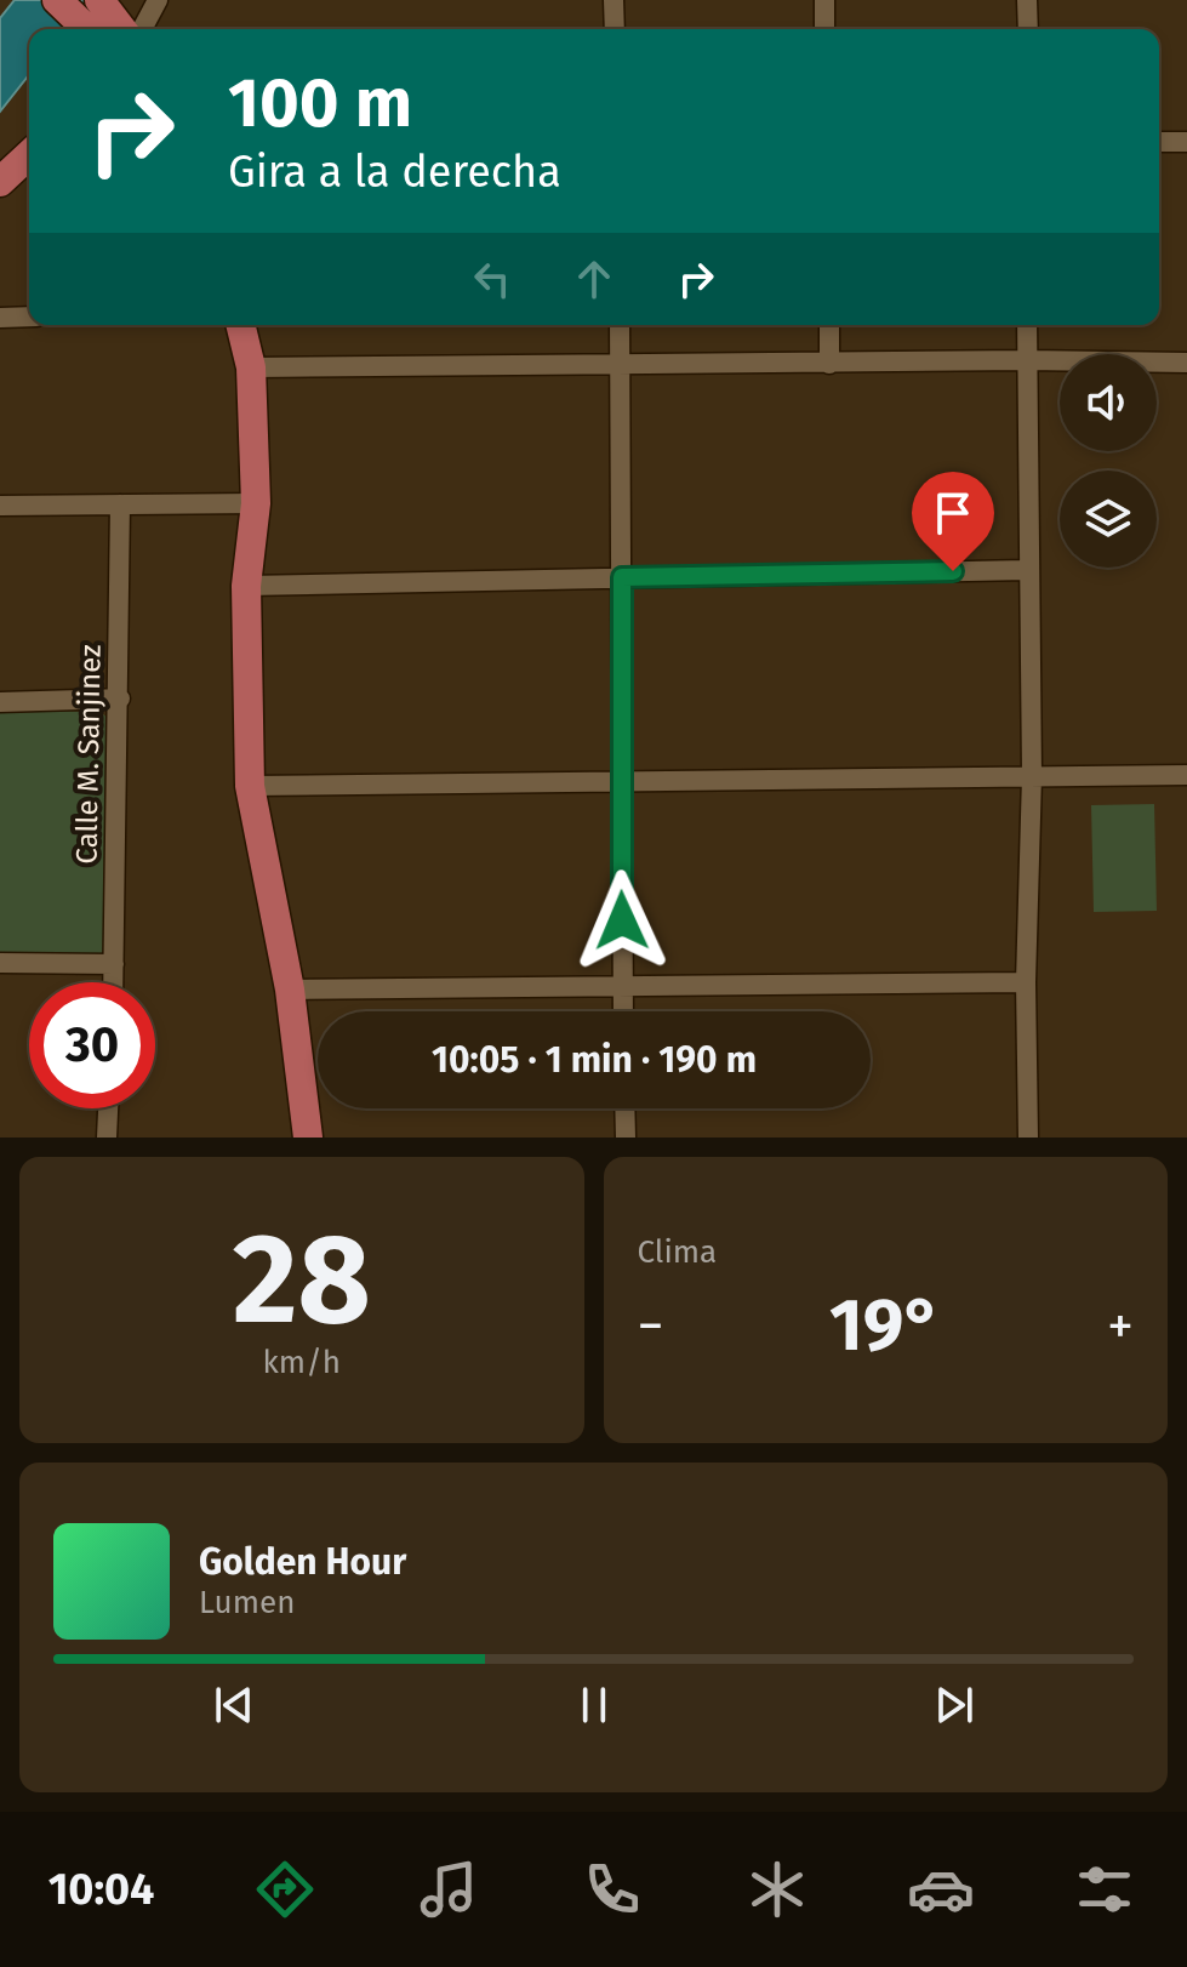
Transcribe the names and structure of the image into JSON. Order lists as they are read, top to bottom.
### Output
{
  "streets": {
    "street": ["Calle M. Sanjinez"]
  },
  "page": {
    "turn": ["100 m", "Gira a la derecha"],
    "limit": "30",
    "trip": "10:05 · 1 min · 190 m",
    "tile": [
      ["28", "km/h"],
      "Clima"
    ],
    "heat": ["−", "19°", "+"],
    "song": ["Golden Hour", "Lumen"],
    "tabs": "10:04"
  }
}
